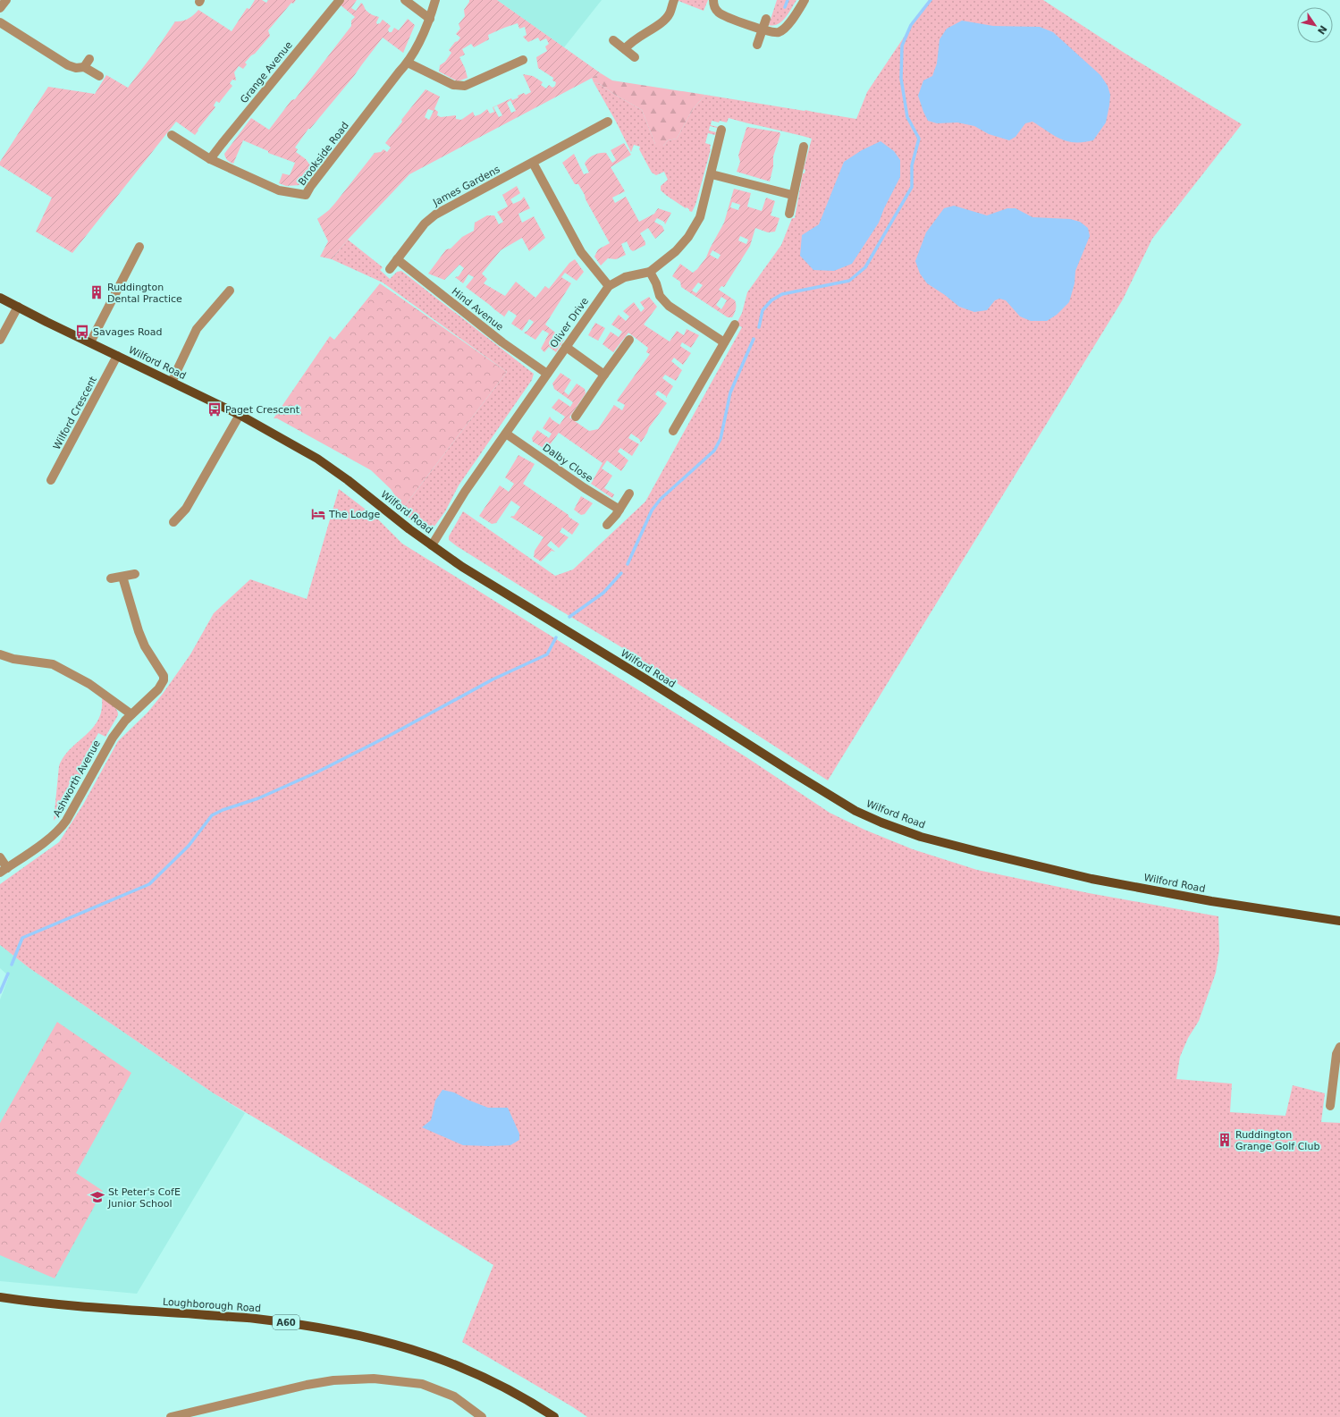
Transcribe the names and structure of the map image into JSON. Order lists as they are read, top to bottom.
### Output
{
  "streets": {
    "main road": ["Wilford Road", "Loughborough Road", "A60"],
    "street": [
      "Grange Avenue",
      "Brookside Road",
      "James Gardens",
      "Hind Avenue",
      "Oliver Drive",
      "Wilford Crescent",
      "Dalby Close",
      "Ashworth Avenue"
    ]
  },
  "crossings": [
    ["Grange Avenue", "Brookside Road"],
    ["James Gardens", "Hind Avenue"],
    ["Hind Avenue", "Oliver Drive"],
    ["Oliver Drive", "Wilford Road"],
    ["Oliver Drive", "Dalby Close"],
    ["Wilford Road", "Wilford Crescent"]
  ],
  "places": {
    "building": ["Ruddington Dental Practice", "Ruddington Grange Golf Club"],
    "bus stop": ["Savages Road", "Paget Crescent"],
    "hotel": ["The Lodge"],
    "school or university": ["St Peter's CofE Junior School"]
  },
  "north": "bottom right"
}
